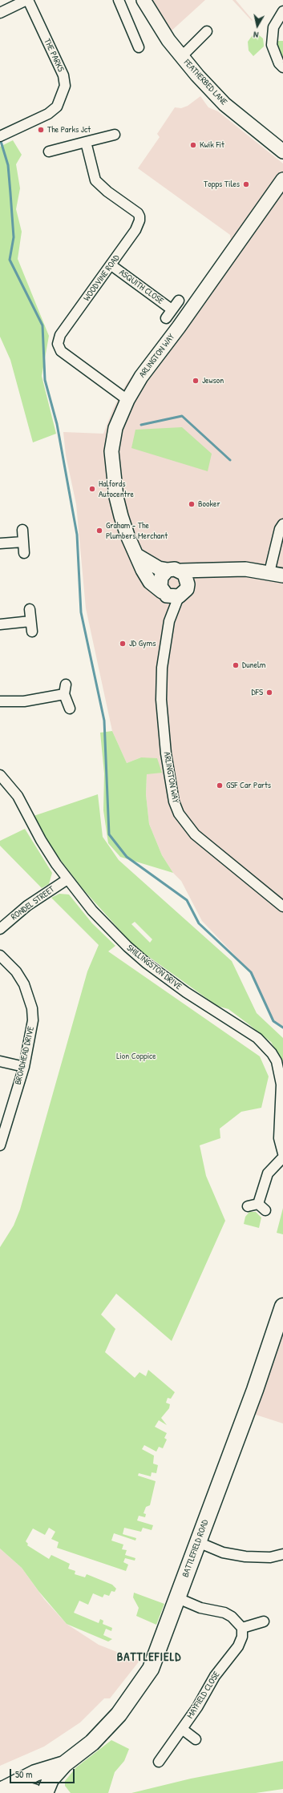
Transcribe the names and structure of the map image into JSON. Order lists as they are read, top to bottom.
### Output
{
  "streets": {
    "main road": ["BATTLEFIELD ROAD"],
    "street": [
      "THE PARKS",
      "FEATHERBED LANE",
      "WOODVINE ROAD",
      "ASQUITH CLOSE",
      "ARLINGTON WAY",
      "RONDEL STREET",
      "SHILLINGSTON DRIVE",
      "BROADHEAD DRIVE",
      "MAYFIELD CLOSE"
    ]
  },
  "crossings": [
    ["WOODVINE ROAD", "ASQUITH CLOSE"],
    ["WOODVINE ROAD", "ARLINGTON WAY"],
    ["RONDEL STREET", "SHILLINGSTON DRIVE"]
  ],
  "districts": ["BATTLEFIELD"],
  "parks": ["Lion Coppice"],
  "places": [
    "The Parks Jct",
    "Kwik Fit",
    "Topps Tiles",
    "Jewson",
    "Halfords Autocentre",
    "Booker",
    "Graham - The Plumbers Merchant",
    "JD Gyms",
    "Dunelm",
    "DFS",
    "GSF Car Parts"
  ],
  "scale_bar": "50 m",
  "north": "bottom"
}
